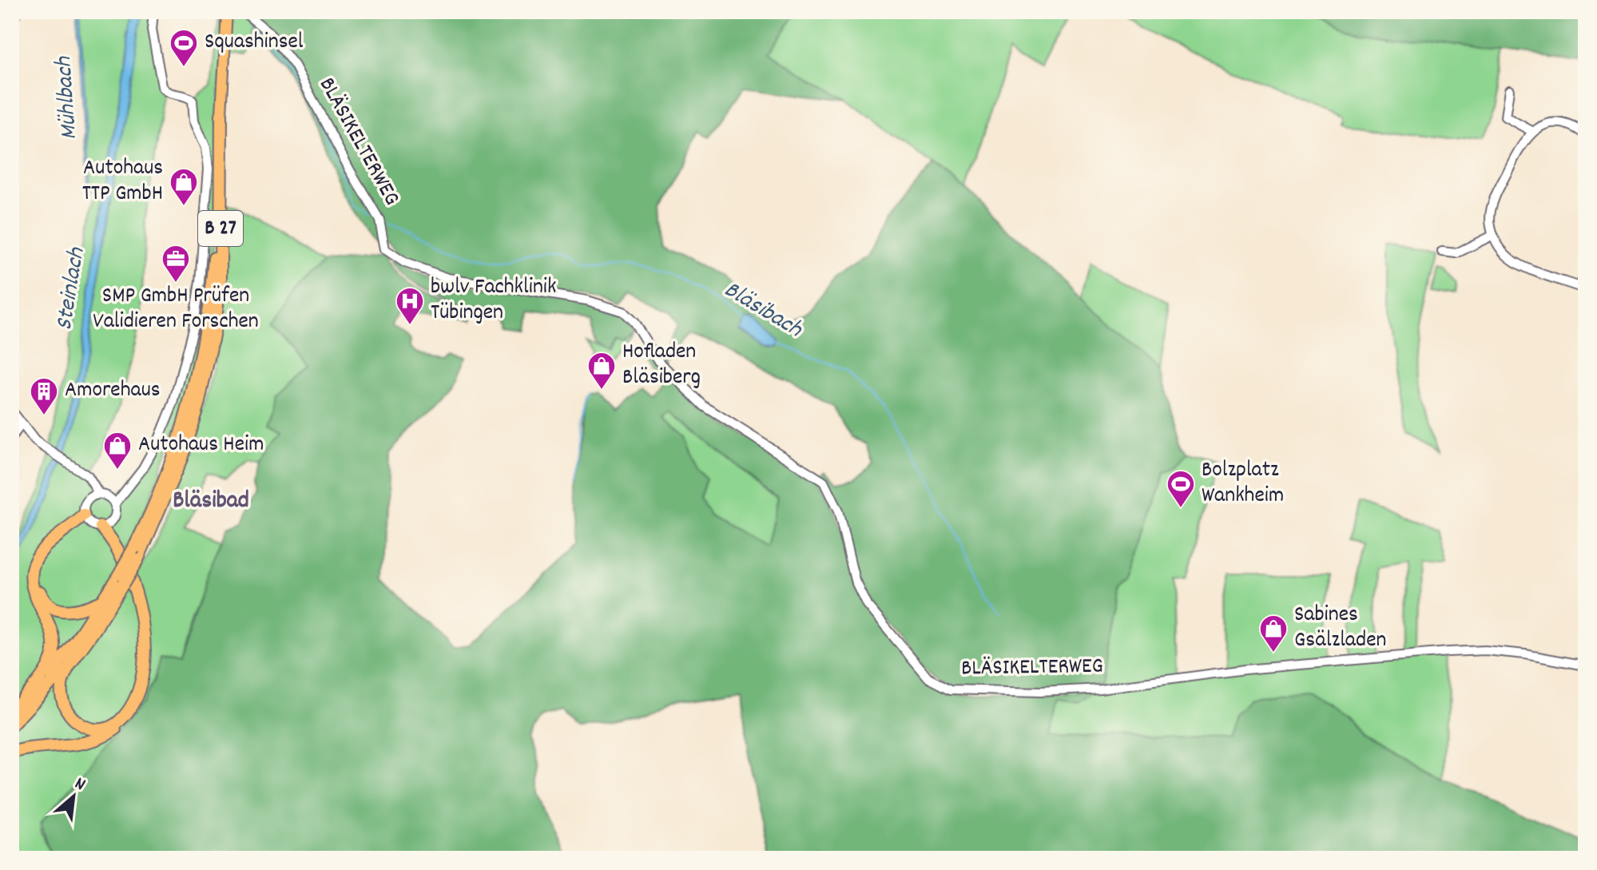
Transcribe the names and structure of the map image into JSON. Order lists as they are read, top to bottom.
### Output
{
  "streets": {
    "highway": ["B 27"],
    "street": ["BLÄSIKELTERWEG"]
  },
  "districts": ["Bläsibad"],
  "water": ["Mühlbach", "Steinlach", "Bläsibach"],
  "places": {
    "sports": ["Squashinsel", "Bolzplatz Wankheim"],
    "shop": [
      "Autohaus TTP GmbH",
      "Hofladen Bläsiberg",
      "Autohaus Heim",
      "Sabines Gsälzladen"
    ],
    "office": ["SMP GmbH Prüfen Validieren Forschen"],
    "hospital": ["bwlv Fachklinik Tübingen"],
    "building": ["Amorehaus"]
  },
  "north": "top right"
}
